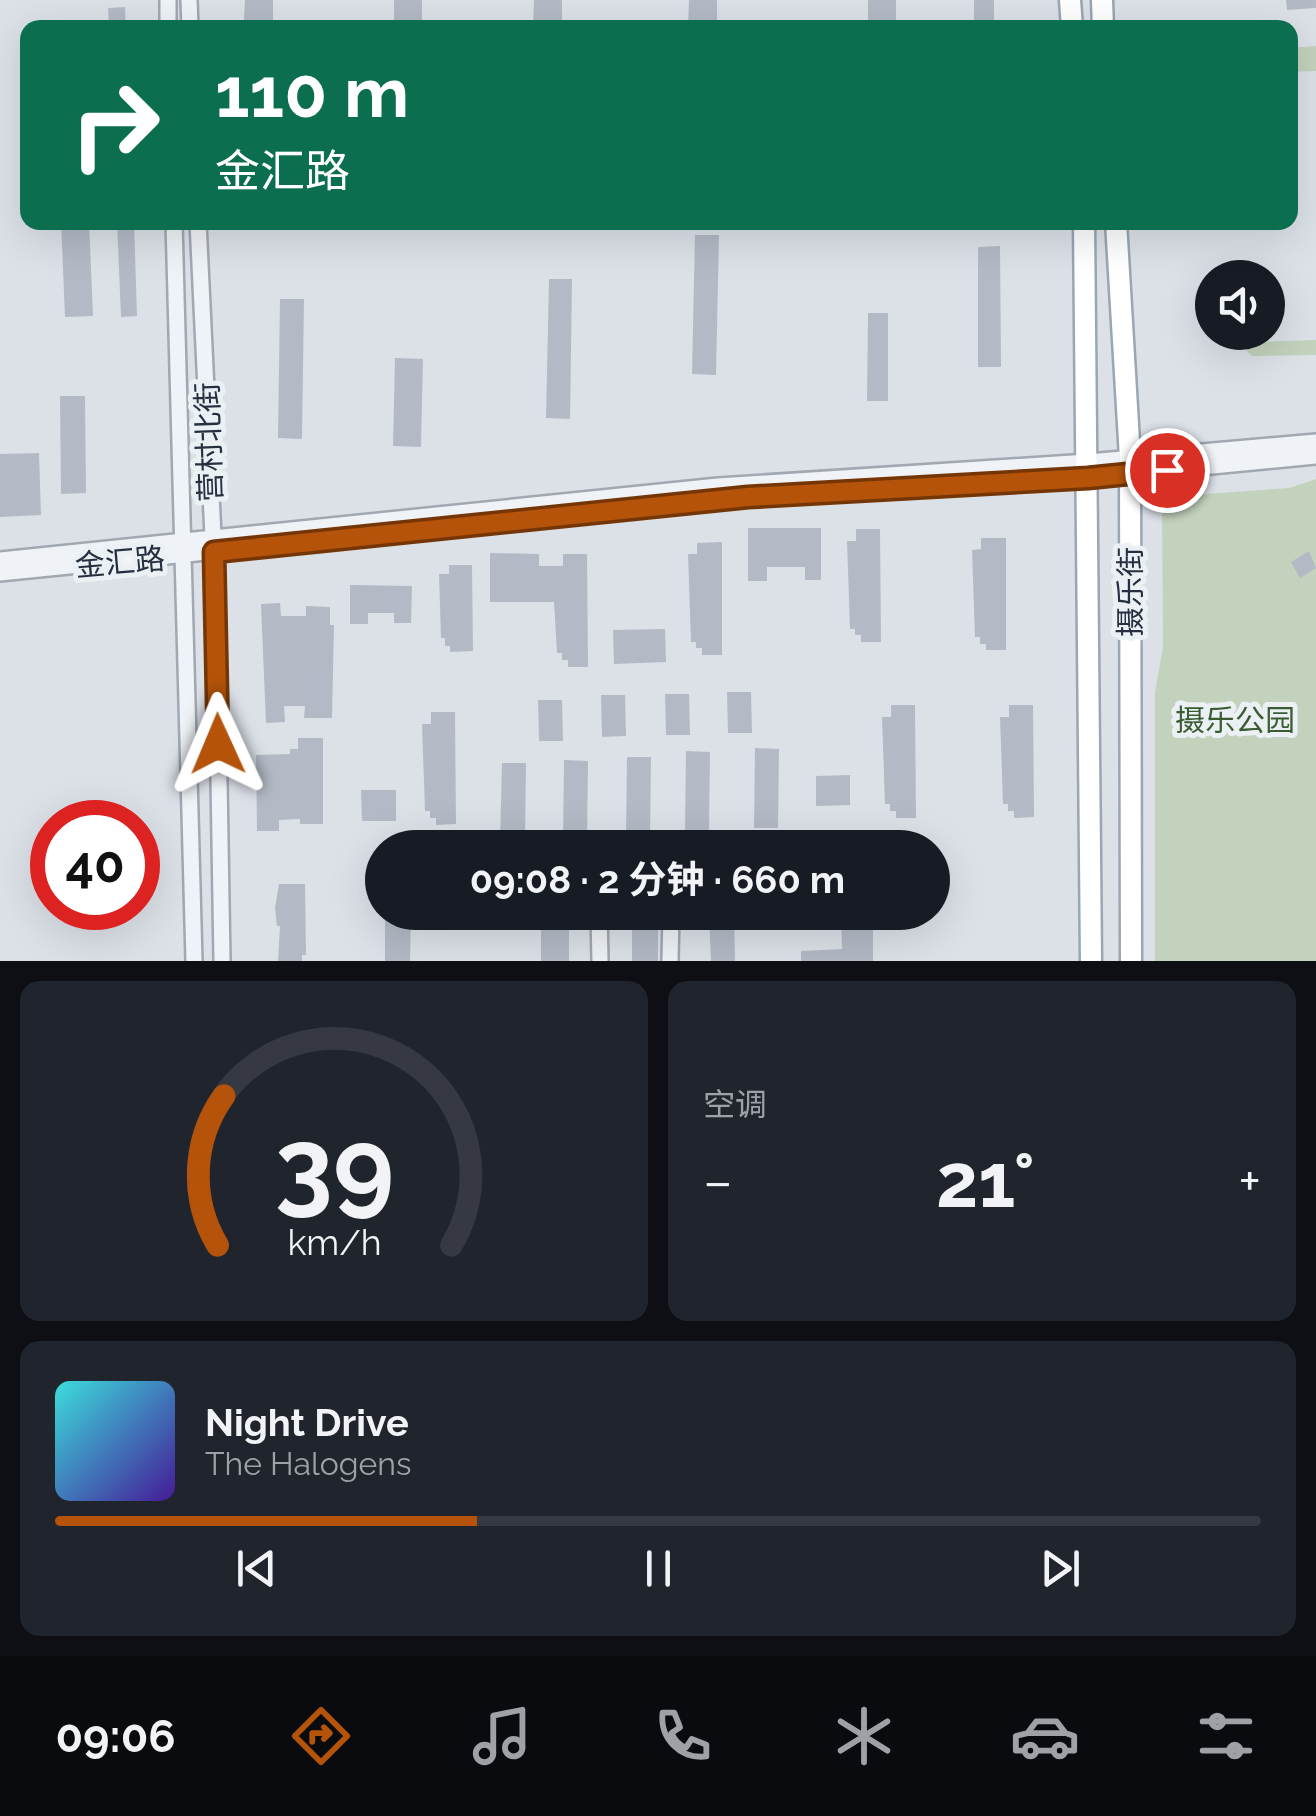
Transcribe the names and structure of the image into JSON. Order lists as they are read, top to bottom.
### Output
{
  "streets": {
    "main road": ["摄乐街"],
    "street": ["营村北街", "金汇路"]
  },
  "crossings": [
    ["营村北街", "金汇路"],
    ["金汇路", "摄乐街"]
  ],
  "parks": ["摄乐公园"],
  "page": {
    "turn": ["110 m", "金汇路"],
    "limit": "40",
    "trip": "09:08 · 2 分钟 · 660 m",
    "tile": "空调",
    "heat": ["−", "21°", "+"],
    "song": ["Night Drive", "The Halogens"],
    "tabs": "09:06",
    "gauge": ["39", "km/h"]
  }
}
